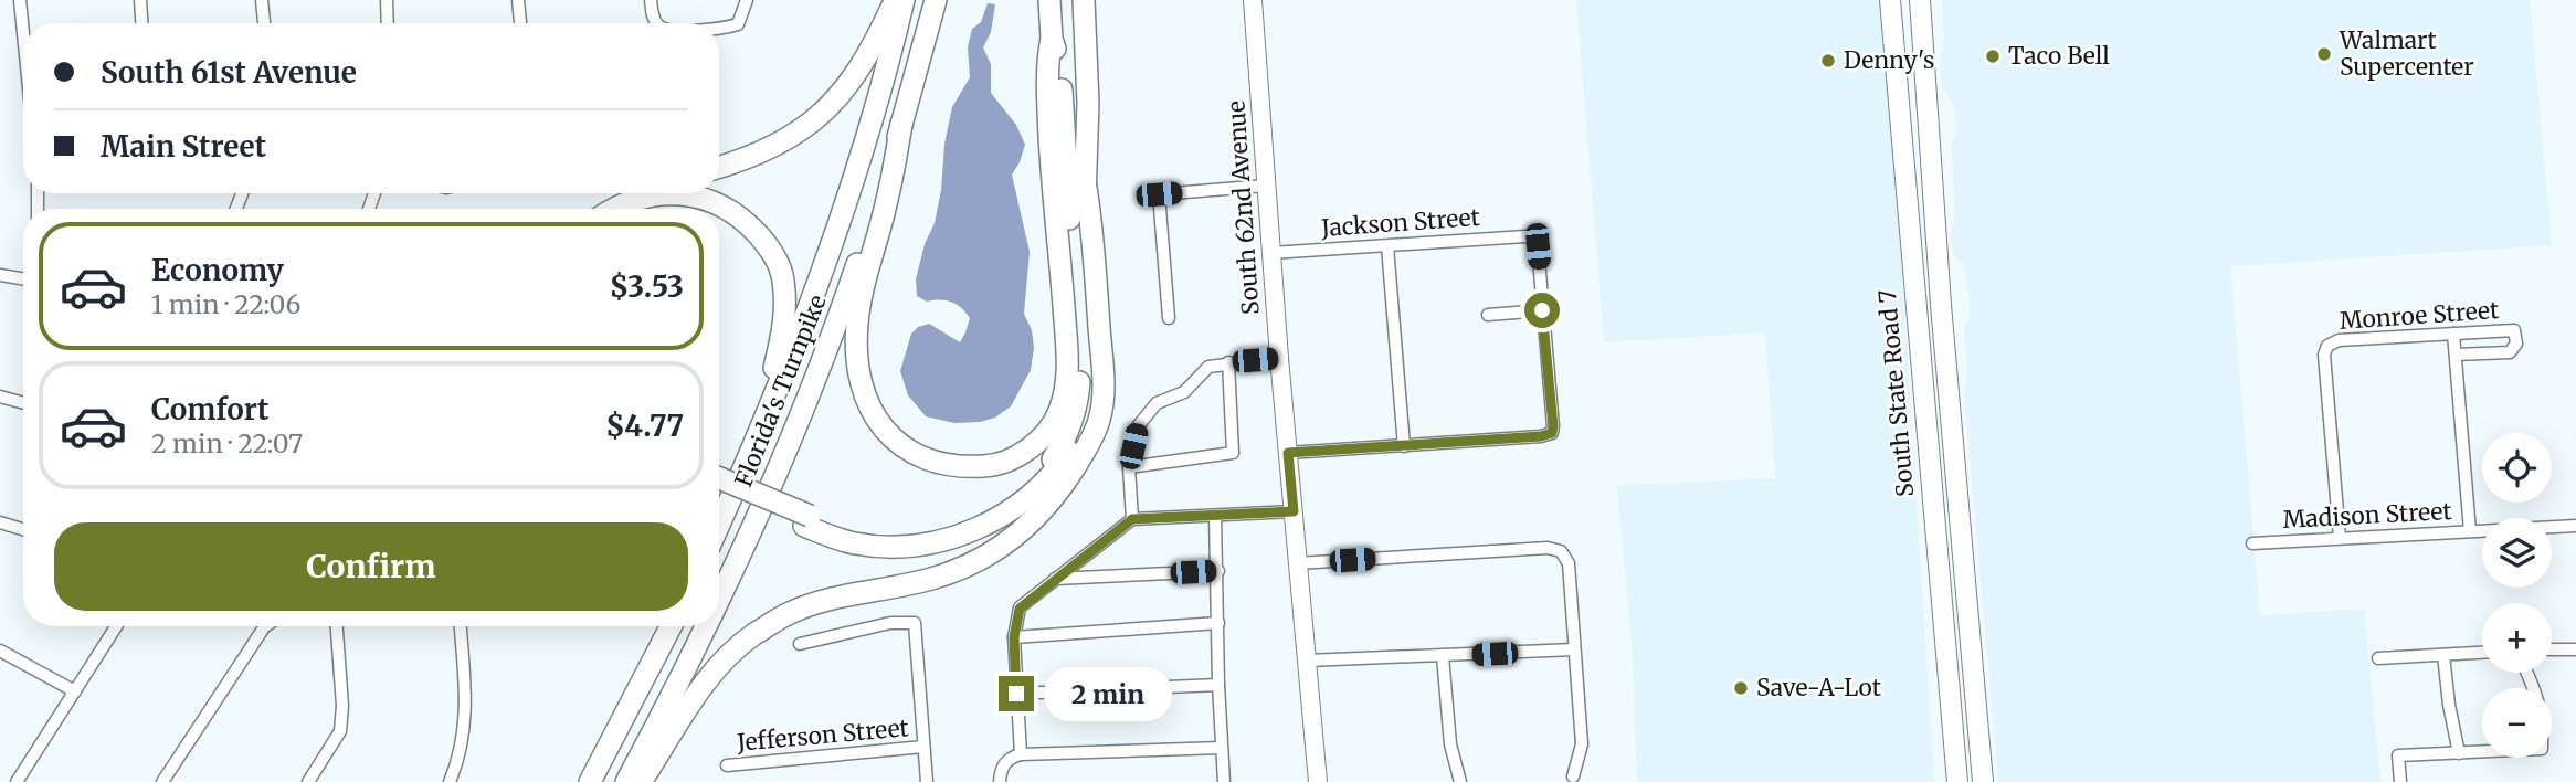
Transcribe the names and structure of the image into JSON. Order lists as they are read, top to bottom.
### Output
{
  "streets": {
    "highway": ["Florida's Turnpike"],
    "main road": ["South State Road 7"],
    "street": [
      "South 62nd Avenue",
      "Jackson Street",
      "Monroe Street",
      "Madison Street",
      "Jefferson Street"
    ]
  },
  "crossings": [
    ["South 62nd Avenue", "Jackson Street"],
    ["Monroe Street", "Madison Street"]
  ],
  "places": [
    "Walmart Supercenter",
    "Taco Bell",
    "Denny's",
    "Save-A-Lot"
  ],
  "page": {
    "banner": ["South 61st Avenue", "Main Street"],
    "list": [
      {
        "name": "Economy",
        "note": "1 min · 22:06",
        "value": "$3.53"
      },
      {
        "name": "Comfort",
        "note": "2 min · 22:07",
        "value": "$4.77"
      }
    ],
    "map_buttons": ["+", "−"],
    "buttons": "Confirm",
    "bubble": "2 min"
  }
}
